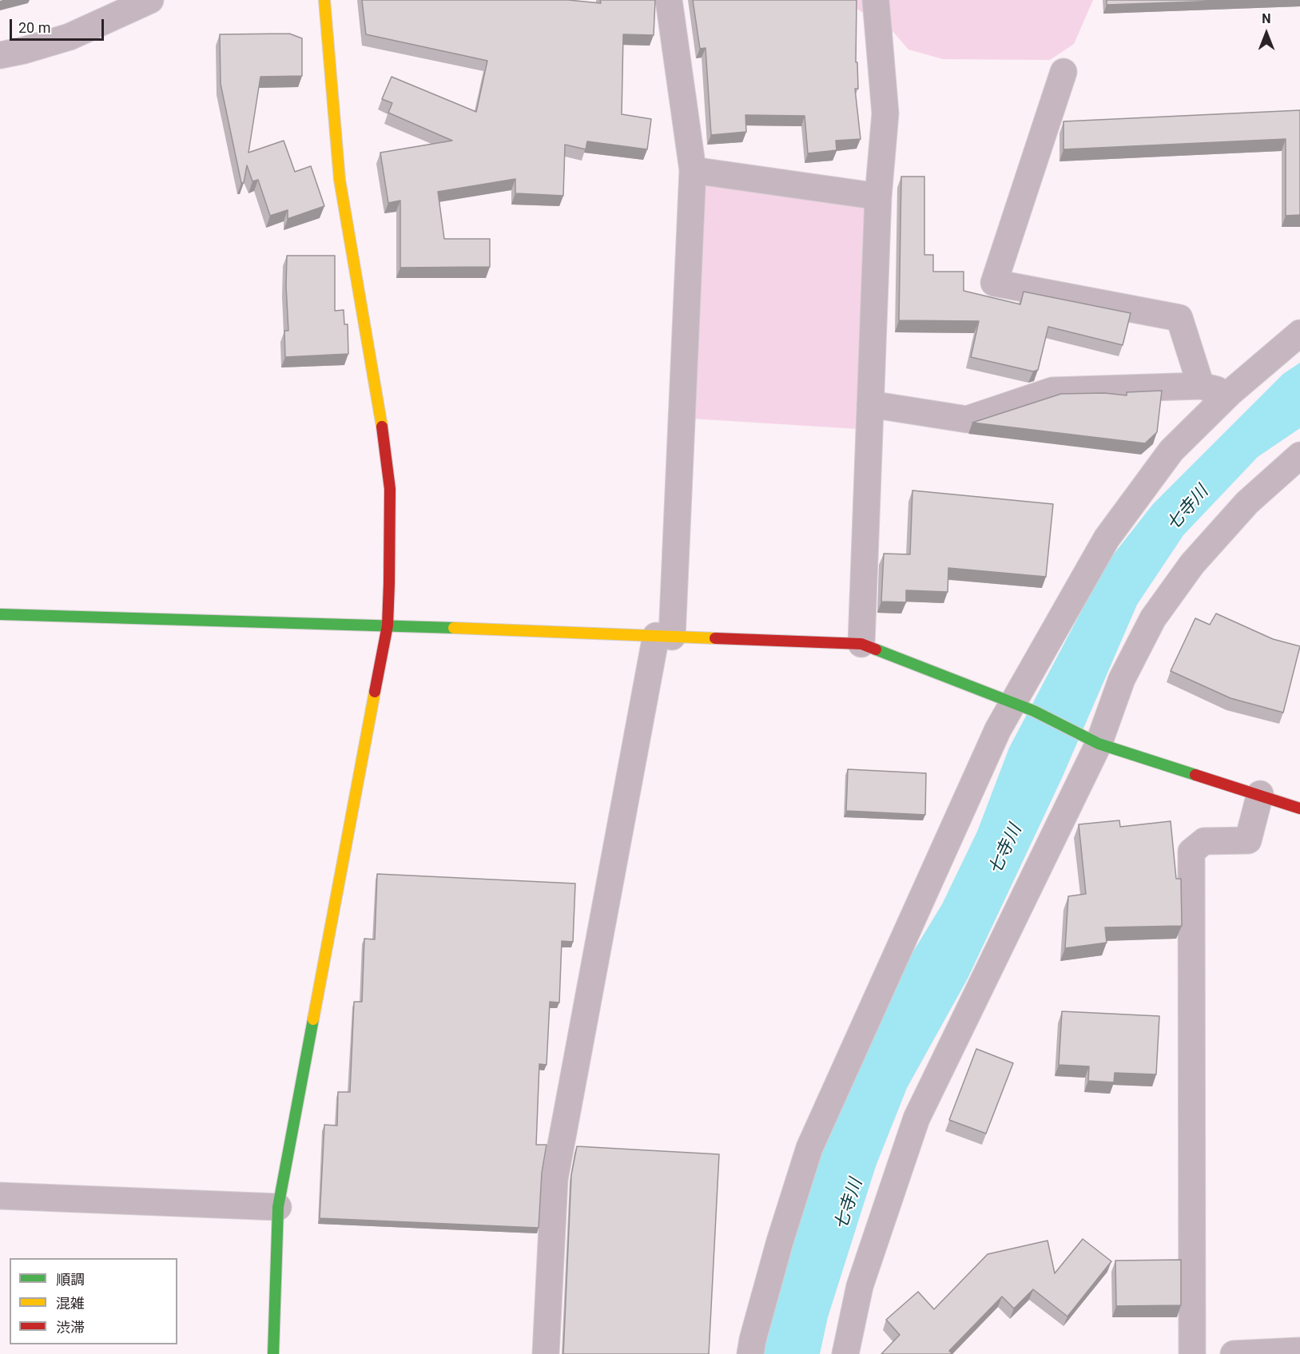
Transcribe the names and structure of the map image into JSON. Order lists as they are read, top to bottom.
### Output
{
  "water": ["七寺川"],
  "legend": ["順調", "混雑", "渋滞"],
  "scale_bar": "20 m",
  "north": "top"
}
